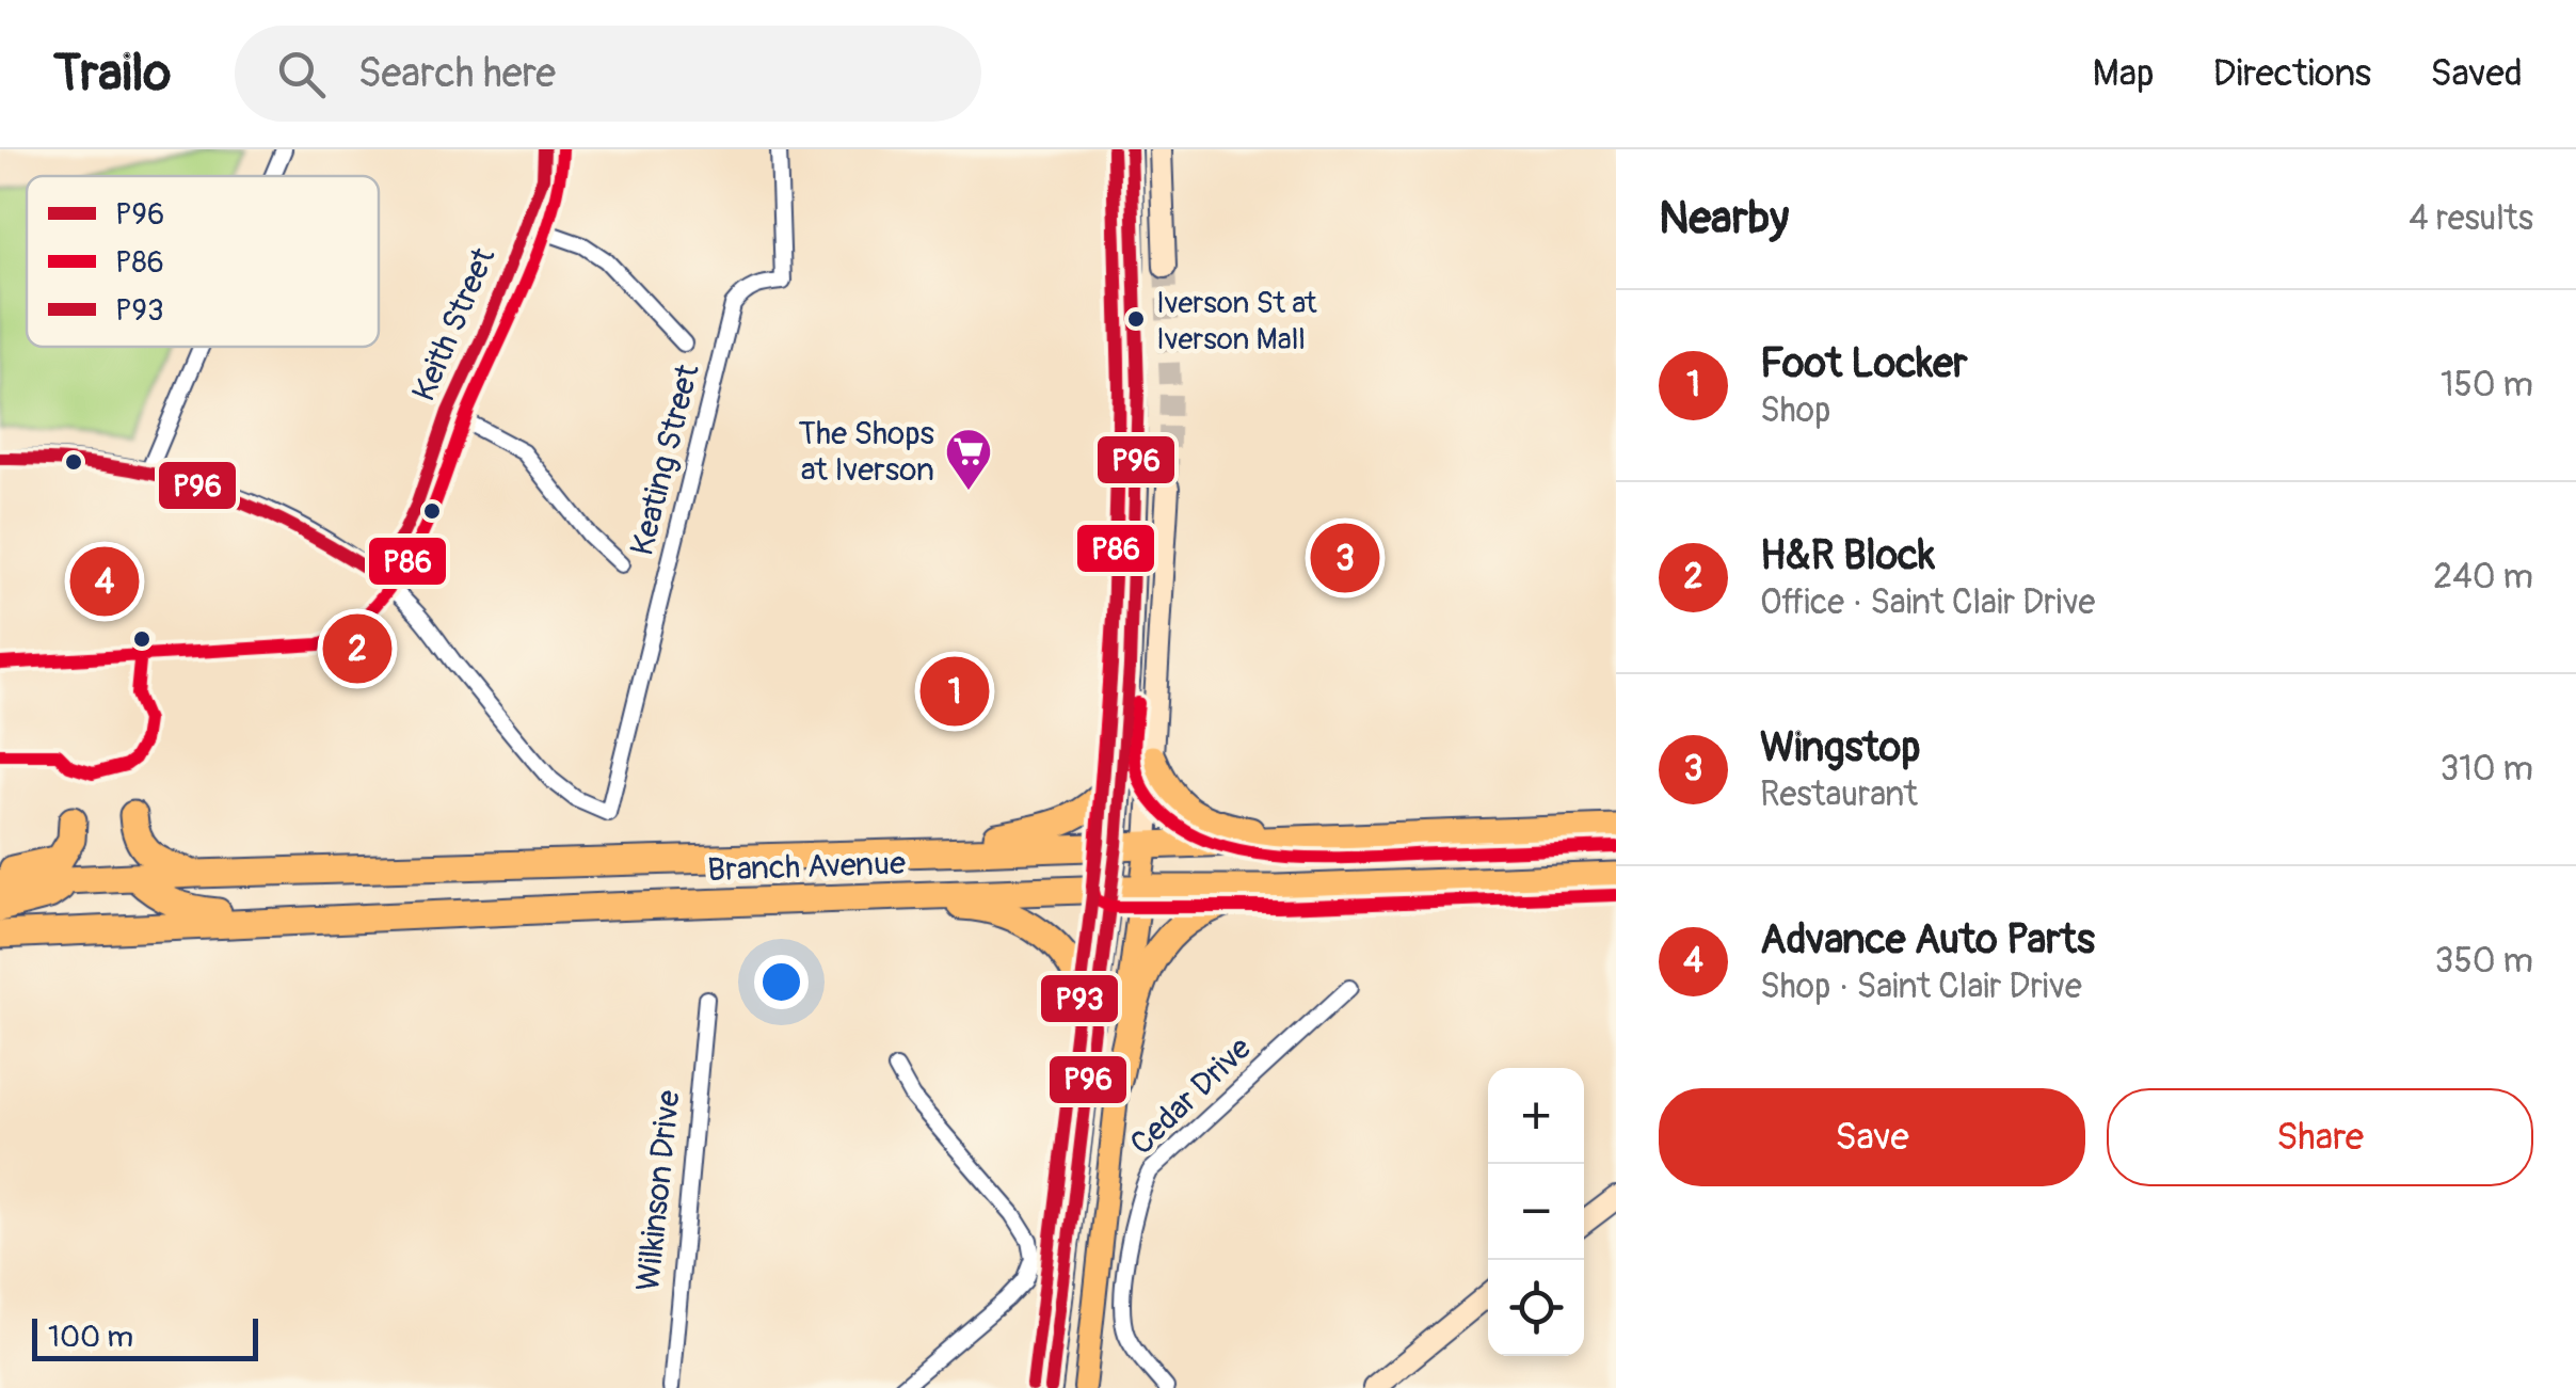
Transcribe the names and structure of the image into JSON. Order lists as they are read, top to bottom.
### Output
{
  "streets": {
    "highway": ["Branch Avenue"],
    "street": [
      "Keith Street",
      "Keating Street",
      "Cedar Drive",
      "Wilkinson Drive"
    ]
  },
  "crossings": [
    ["Keith Street", "Keating Street"]
  ],
  "places": {
    "other": ["Iverson St at Iverson Mall"],
    "supermarket": ["The Shops at Iverson"]
  },
  "lines": ["transit line P96", "transit line P86", "transit line P93"],
  "legend": ["P96", "P86", "P93"],
  "scale_bar": "100 m",
  "page": {
    "header": "Trailo",
    "search": "Search here",
    "nav": ["Map", "Directions", "Saved"],
    "heading": ["Nearby", "4 results"],
    "list": [
      {
        "mark": "1",
        "name": "Foot Locker",
        "note": "Shop",
        "value": "150 m"
      },
      {
        "mark": "2",
        "name": "H&R Block",
        "note": "Office · Saint Clair Drive",
        "value": "240 m"
      },
      {
        "mark": "3",
        "name": "Wingstop",
        "note": "Restaurant",
        "value": "310 m"
      },
      {
        "mark": "4",
        "name": "Advance Auto Parts",
        "note": "Shop · Saint Clair Drive",
        "value": "350 m"
      }
    ],
    "pins": [
      "3",
      "4",
      "2",
      "1"
    ],
    "buttons": ["Save", "Share"],
    "map_buttons": ["+", "−"],
    "scale": "100 m"
  }
}
